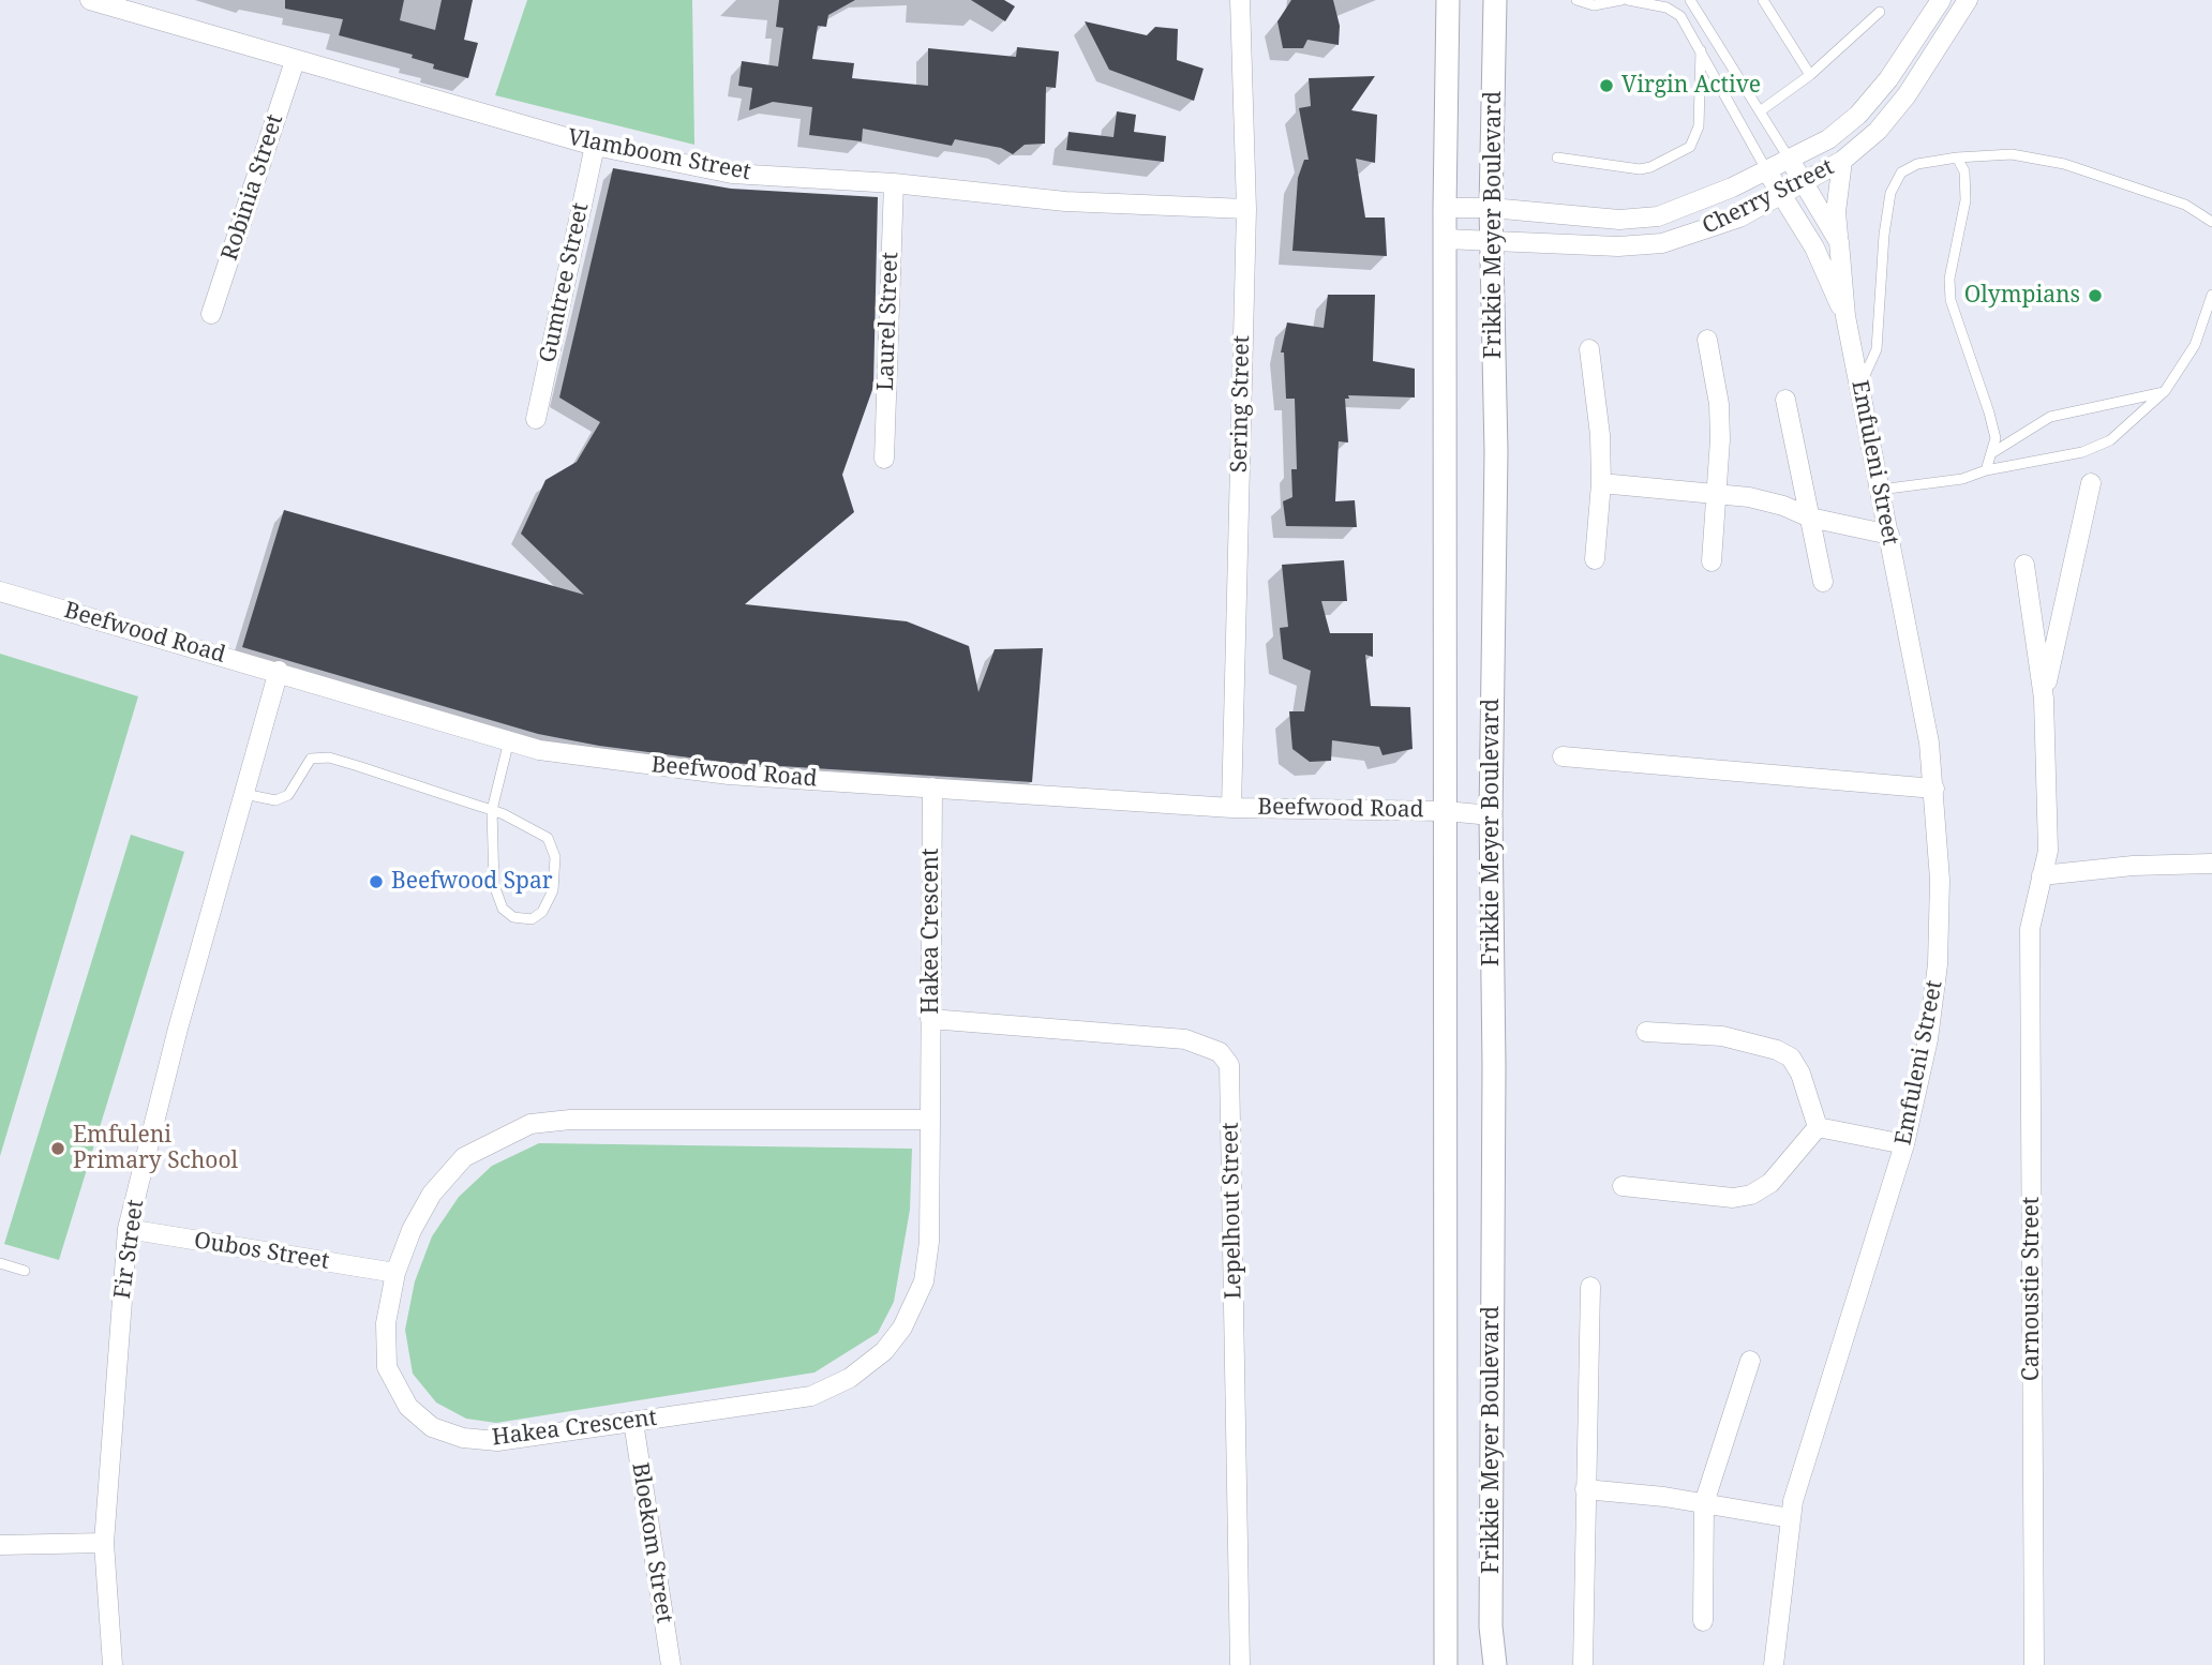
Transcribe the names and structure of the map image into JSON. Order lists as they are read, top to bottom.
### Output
{
  "streets": {
    "street": [
      "Vlamboom Street",
      "Robinia Street",
      "Cherry Street",
      "Frikkie Meyer Boulevard",
      "Gumtree Street",
      "Laurel Street",
      "Sering Street",
      "Emfuleni Street",
      "Beefwood Road",
      "Hakea Crescent",
      "Lepelhout Street",
      "Fir Street",
      "Oubos Street",
      "Carnoustie Street",
      "Bloekom Street"
    ]
  },
  "crossings": [
    ["Vlamboom Street", "Robinia Street"],
    ["Vlamboom Street", "Gumtree Street"],
    ["Vlamboom Street", "Laurel Street"],
    ["Vlamboom Street", "Sering Street"],
    ["Cherry Street", "Frikkie Meyer Boulevard"],
    ["Cherry Street", "Emfuleni Street"],
    ["Frikkie Meyer Boulevard", "Beefwood Road"],
    ["Sering Street", "Beefwood Road"],
    ["Beefwood Road", "Hakea Crescent"],
    ["Beefwood Road", "Fir Street"],
    ["Hakea Crescent", "Lepelhout Street"],
    ["Hakea Crescent", "Oubos Street"],
    ["Hakea Crescent", "Bloekom Street"],
    ["Fir Street", "Oubos Street"]
  ],
  "places": [
    "Virgin Active",
    "Olympians",
    "Beefwood Spar",
    "Emfuleni Primary School"
  ]
}
